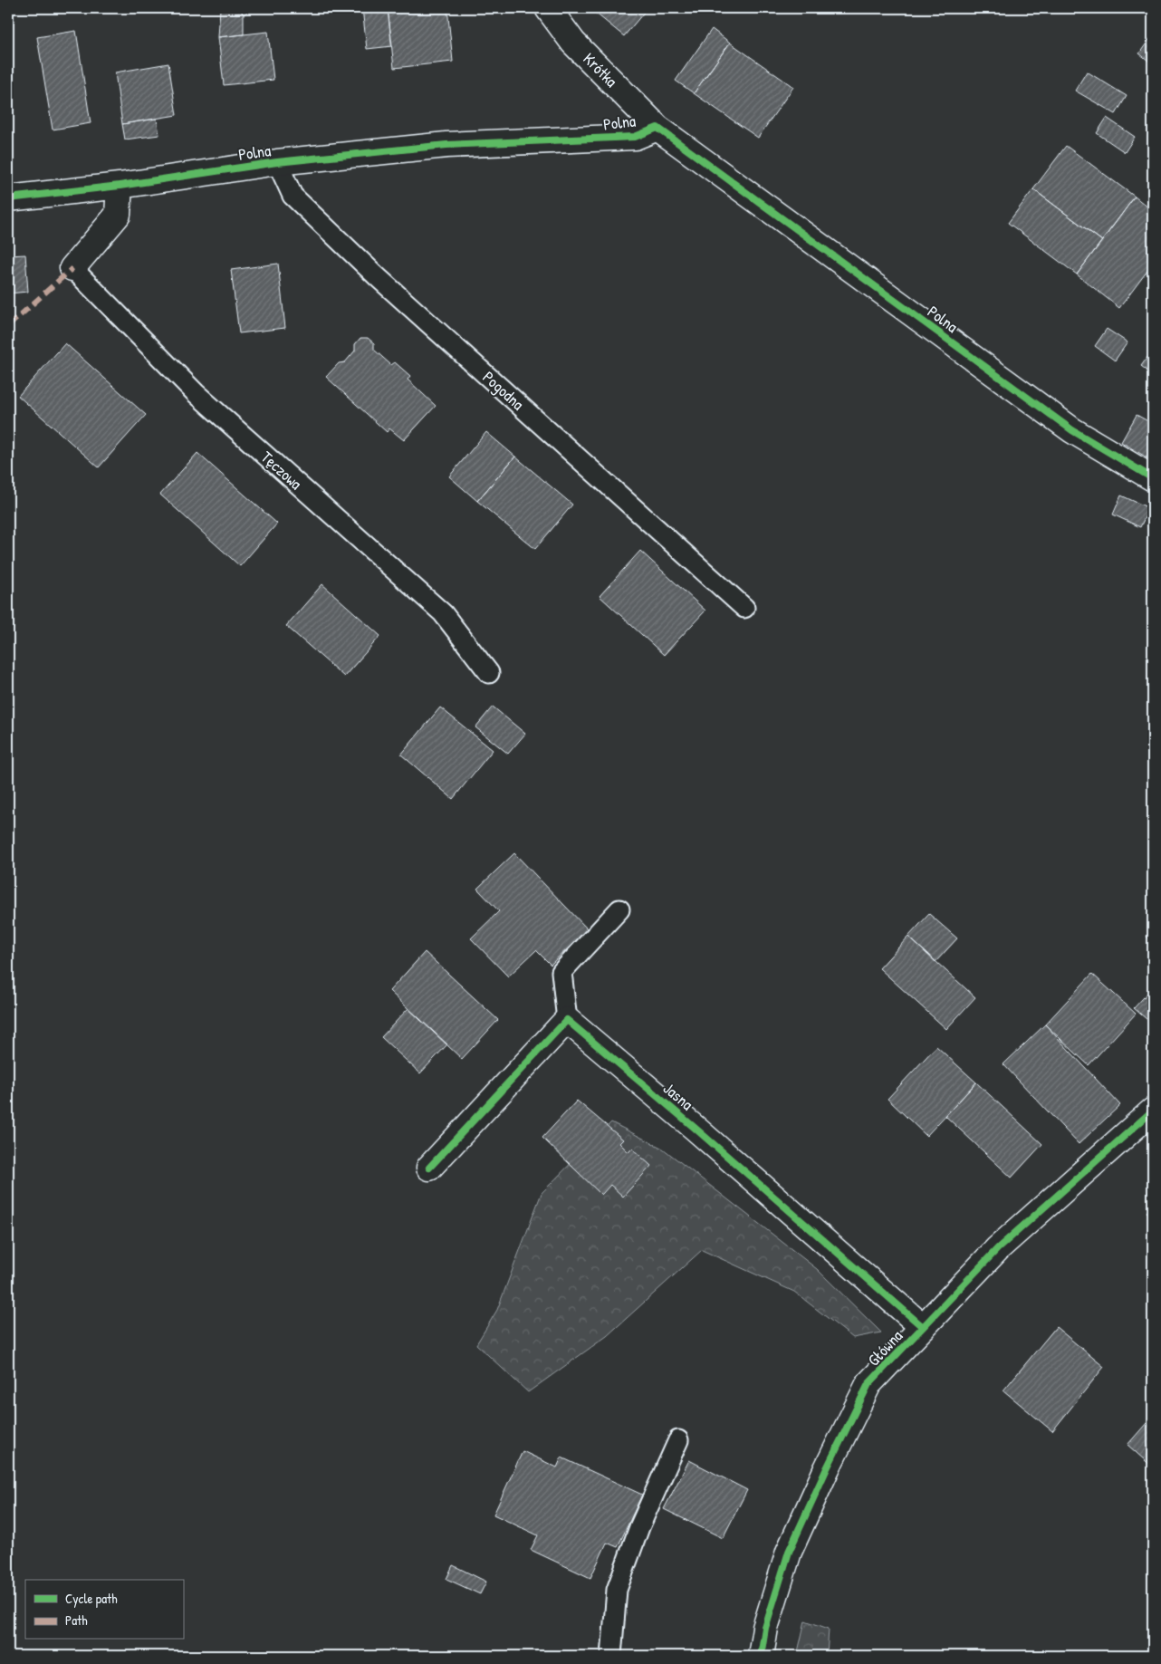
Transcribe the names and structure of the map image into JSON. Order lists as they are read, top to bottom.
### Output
{
  "streets": {
    "street": [
      "Krótka",
      "Polna",
      "Jasna",
      "Główna"
    ],
    "lane": ["Pogodna", "Tęczowa"]
  },
  "crossings": [
    ["Krótka", "Polna"],
    ["Polna", "Pogodna"],
    ["Jasna", "Główna"]
  ],
  "legend": ["Cycle path", "Path"]
}
